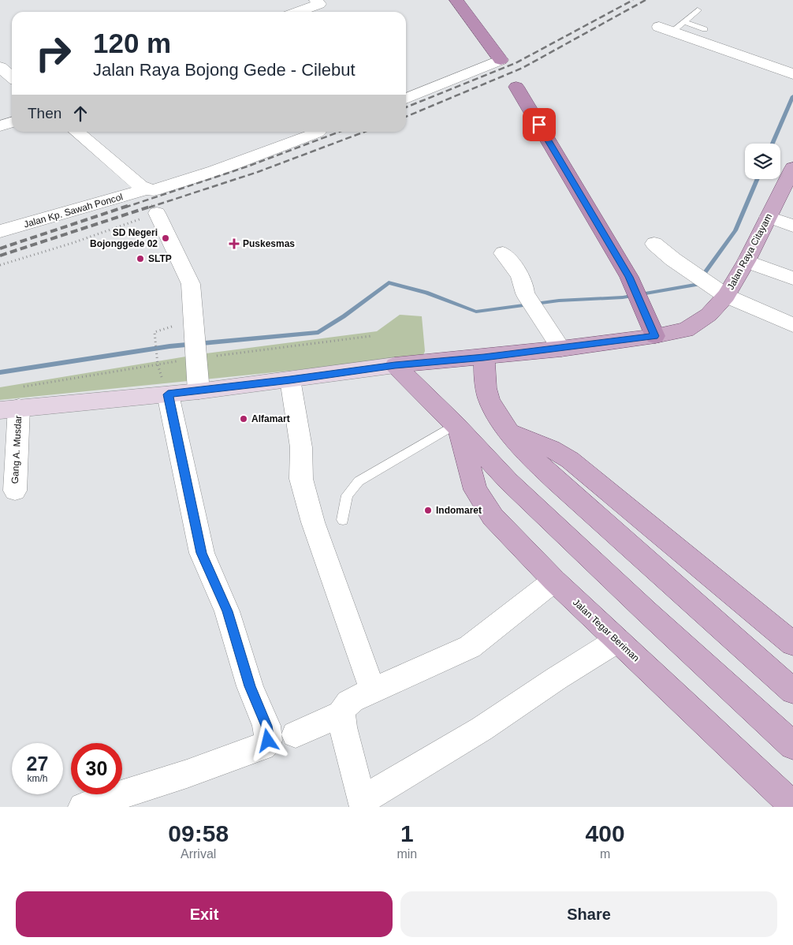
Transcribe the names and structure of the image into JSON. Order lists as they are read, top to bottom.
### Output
{
  "streets": {
    "main road": ["Jalan Raya Citayam", "Jalan Tegar Beriman"],
    "street": ["Jalan Kp. Sawah Poncol", "Gang A. Musdar"]
  },
  "places": {
    "other": [
      "SD Negeri Bojonggede 02",
      "SLTP",
      "Alfamart",
      "Indomaret"
    ],
    "health": ["Puskesmas"]
  },
  "page": {
    "turn": ["120 m", "Jalan Raya Bojong Gede - Cilebut"],
    "then": "Then",
    "speed": "27 km/h",
    "limit": "30",
    "eta": [
      "09:58",
      "Arrival",
      "1",
      "min",
      "400",
      "m"
    ],
    "buttons": ["Exit", "Share"]
  }
}
